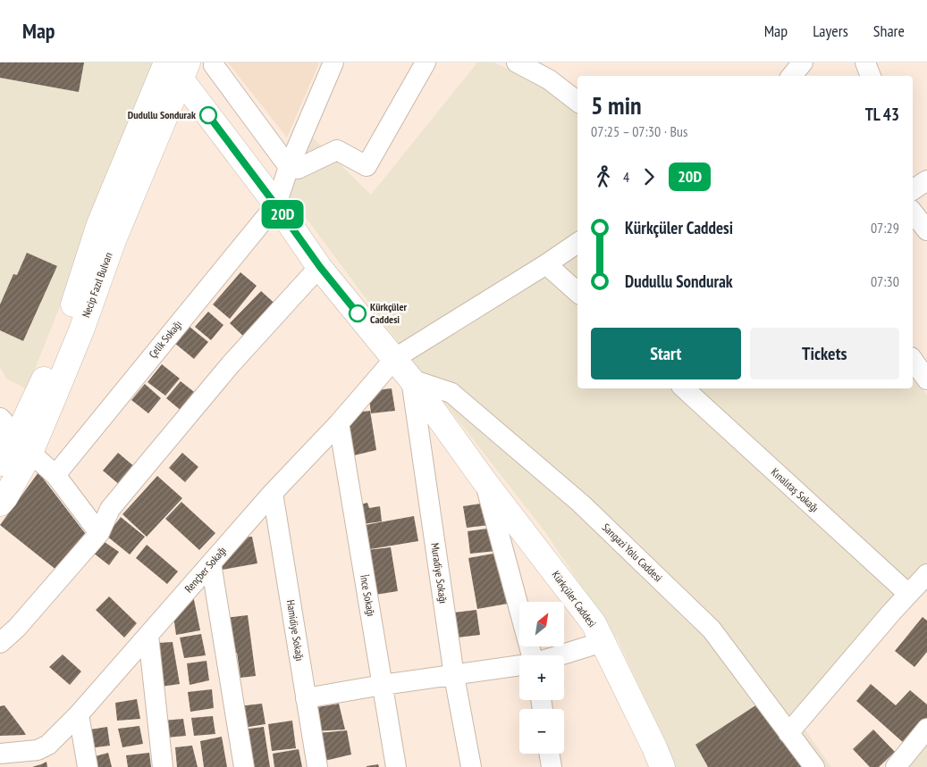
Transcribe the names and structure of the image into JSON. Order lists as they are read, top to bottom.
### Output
{
  "streets": {
    "main road": ["Necip Fazıl Bulvarı", "Kürkçüler Caddesi"],
    "street": [
      "Çelik Sokağı",
      "Kınalıtaş Sokağı",
      "Sarıgazi Yolu Caddesi",
      "Rençber Sokağı",
      "Muradiye Sokağı",
      "İnce Sokağı",
      "Hamidiye Sokağı"
    ]
  },
  "crossings": [
    ["Necip Fazıl Bulvarı", "Kürkçüler Caddesi"],
    ["Çelik Sokağı", "Kürkçüler Caddesi"],
    ["Sarıgazi Yolu Caddesi", "Muradiye Sokağı"],
    ["Sarıgazi Yolu Caddesi", "Kürkçüler Caddesi"],
    ["Rençber Sokağı", "İnce Sokağı"],
    ["Rençber Sokağı", "Kürkçüler Caddesi"],
    ["Rençber Sokağı", "Hamidiye Sokağı"],
    ["Muradiye Sokağı", "Kürkçüler Caddesi"]
  ],
  "places": ["Dudullu Sondurak", "Kürkçüler Caddesi"],
  "lines": ["bus line 20D"],
  "north": "top right",
  "page": {
    "header": "Map",
    "nav": ["Map", "Layers", "Share"],
    "on_map": "20D",
    "heading": ["5 min", "07:25 – 07:30 · Bus", "TL 43"],
    "legs": ["4", "20D"],
    "list": [
      {
        "name": "Kürkçüler Caddesi",
        "value": "07:29"
      },
      {
        "name": "Dudullu Sondurak",
        "value": "07:30"
      }
    ],
    "buttons": ["Start", "Tickets"],
    "map_buttons": ["+", "−"]
  }
}
